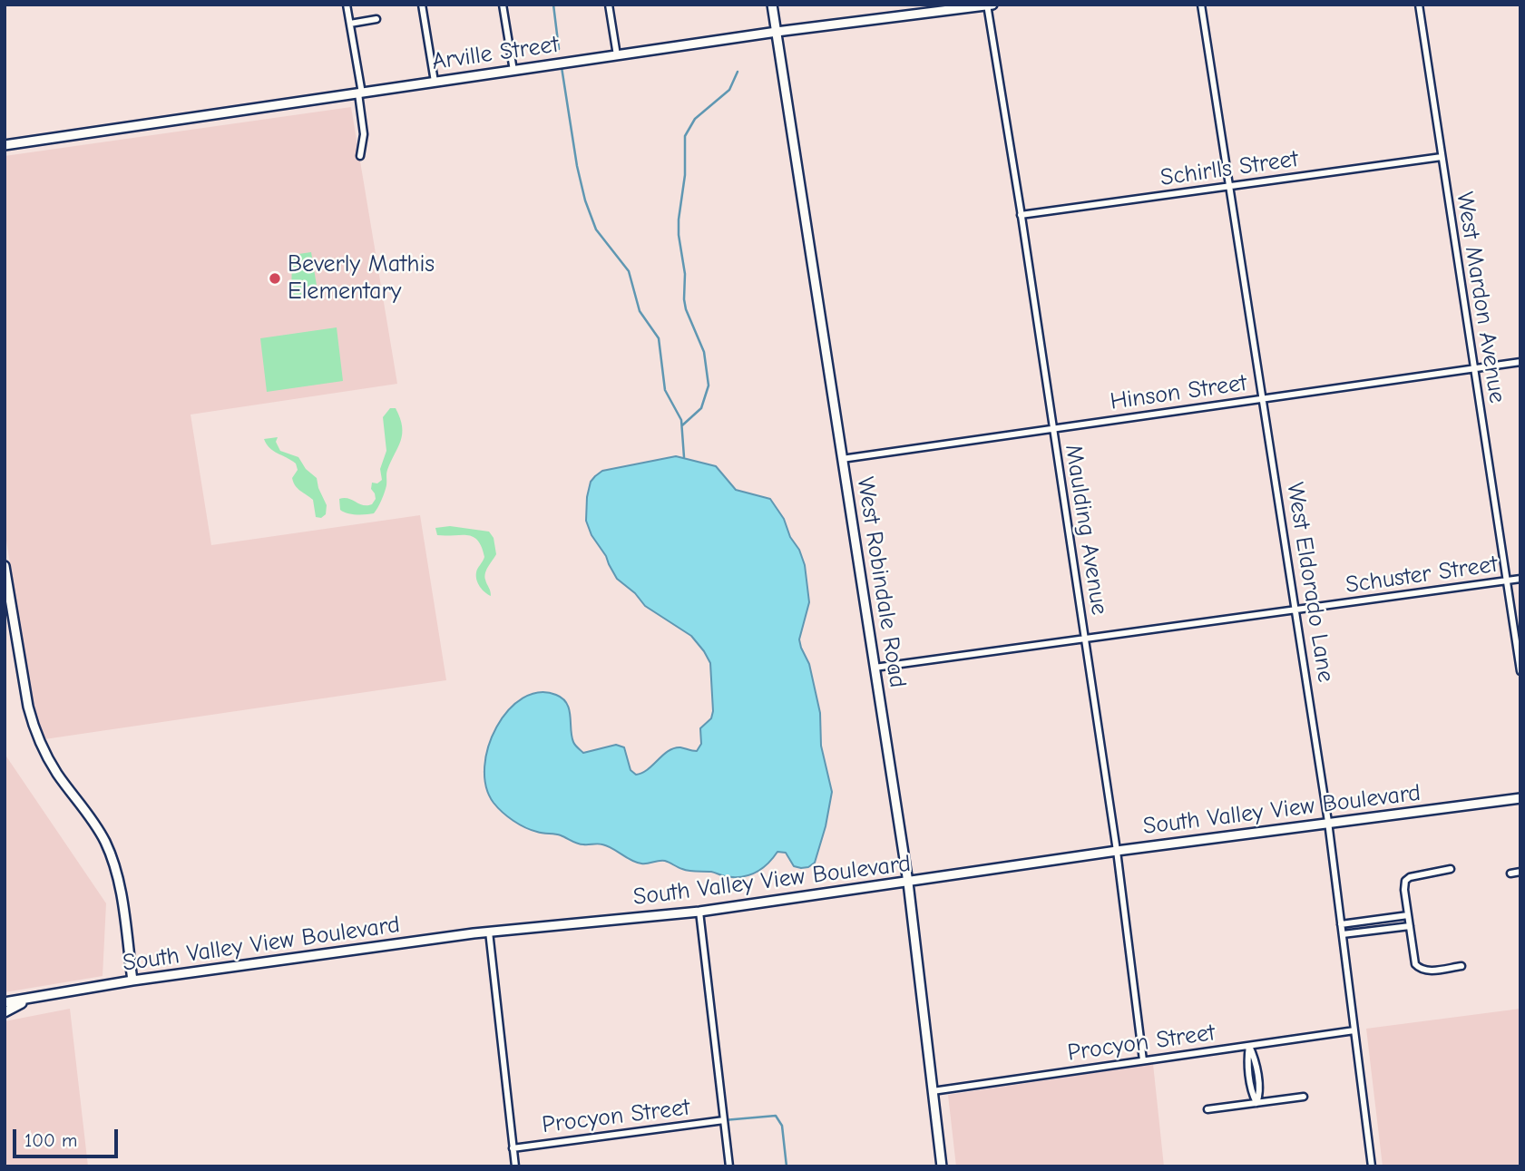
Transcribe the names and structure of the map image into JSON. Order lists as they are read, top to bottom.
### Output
{
  "streets": {
    "street": [
      "Arville Street",
      "Schirlls Street",
      "West Mardon Avenue",
      "Hinson Street",
      "Maulding Avenue",
      "Schuster Street",
      "West Robindale Road",
      "West Eldorado Lane",
      "South Valley View Boulevard",
      "Procyon Street"
    ]
  },
  "crossings": [
    ["Arville Street", "Maulding Avenue"],
    ["Arville Street", "West Robindale Road"],
    ["Schirlls Street", "West Mardon Avenue"],
    ["Schirlls Street", "Maulding Avenue"],
    ["Schirlls Street", "West Eldorado Lane"],
    ["West Mardon Avenue", "Hinson Street"],
    ["West Mardon Avenue", "Schuster Street"],
    ["Hinson Street", "Maulding Avenue"],
    ["Hinson Street", "West Robindale Road"],
    ["Hinson Street", "West Eldorado Lane"],
    ["Maulding Avenue", "Schuster Street"],
    ["Maulding Avenue", "South Valley View Boulevard"],
    ["Maulding Avenue", "Procyon Street"],
    ["Schuster Street", "West Robindale Road"],
    ["Schuster Street", "West Eldorado Lane"],
    ["West Robindale Road", "South Valley View Boulevard"],
    ["West Robindale Road", "Procyon Street"],
    ["West Eldorado Lane", "South Valley View Boulevard"],
    ["West Eldorado Lane", "Procyon Street"]
  ],
  "places": ["Beverly Mathis Elementary"],
  "scale_bar": "100 m"
}
